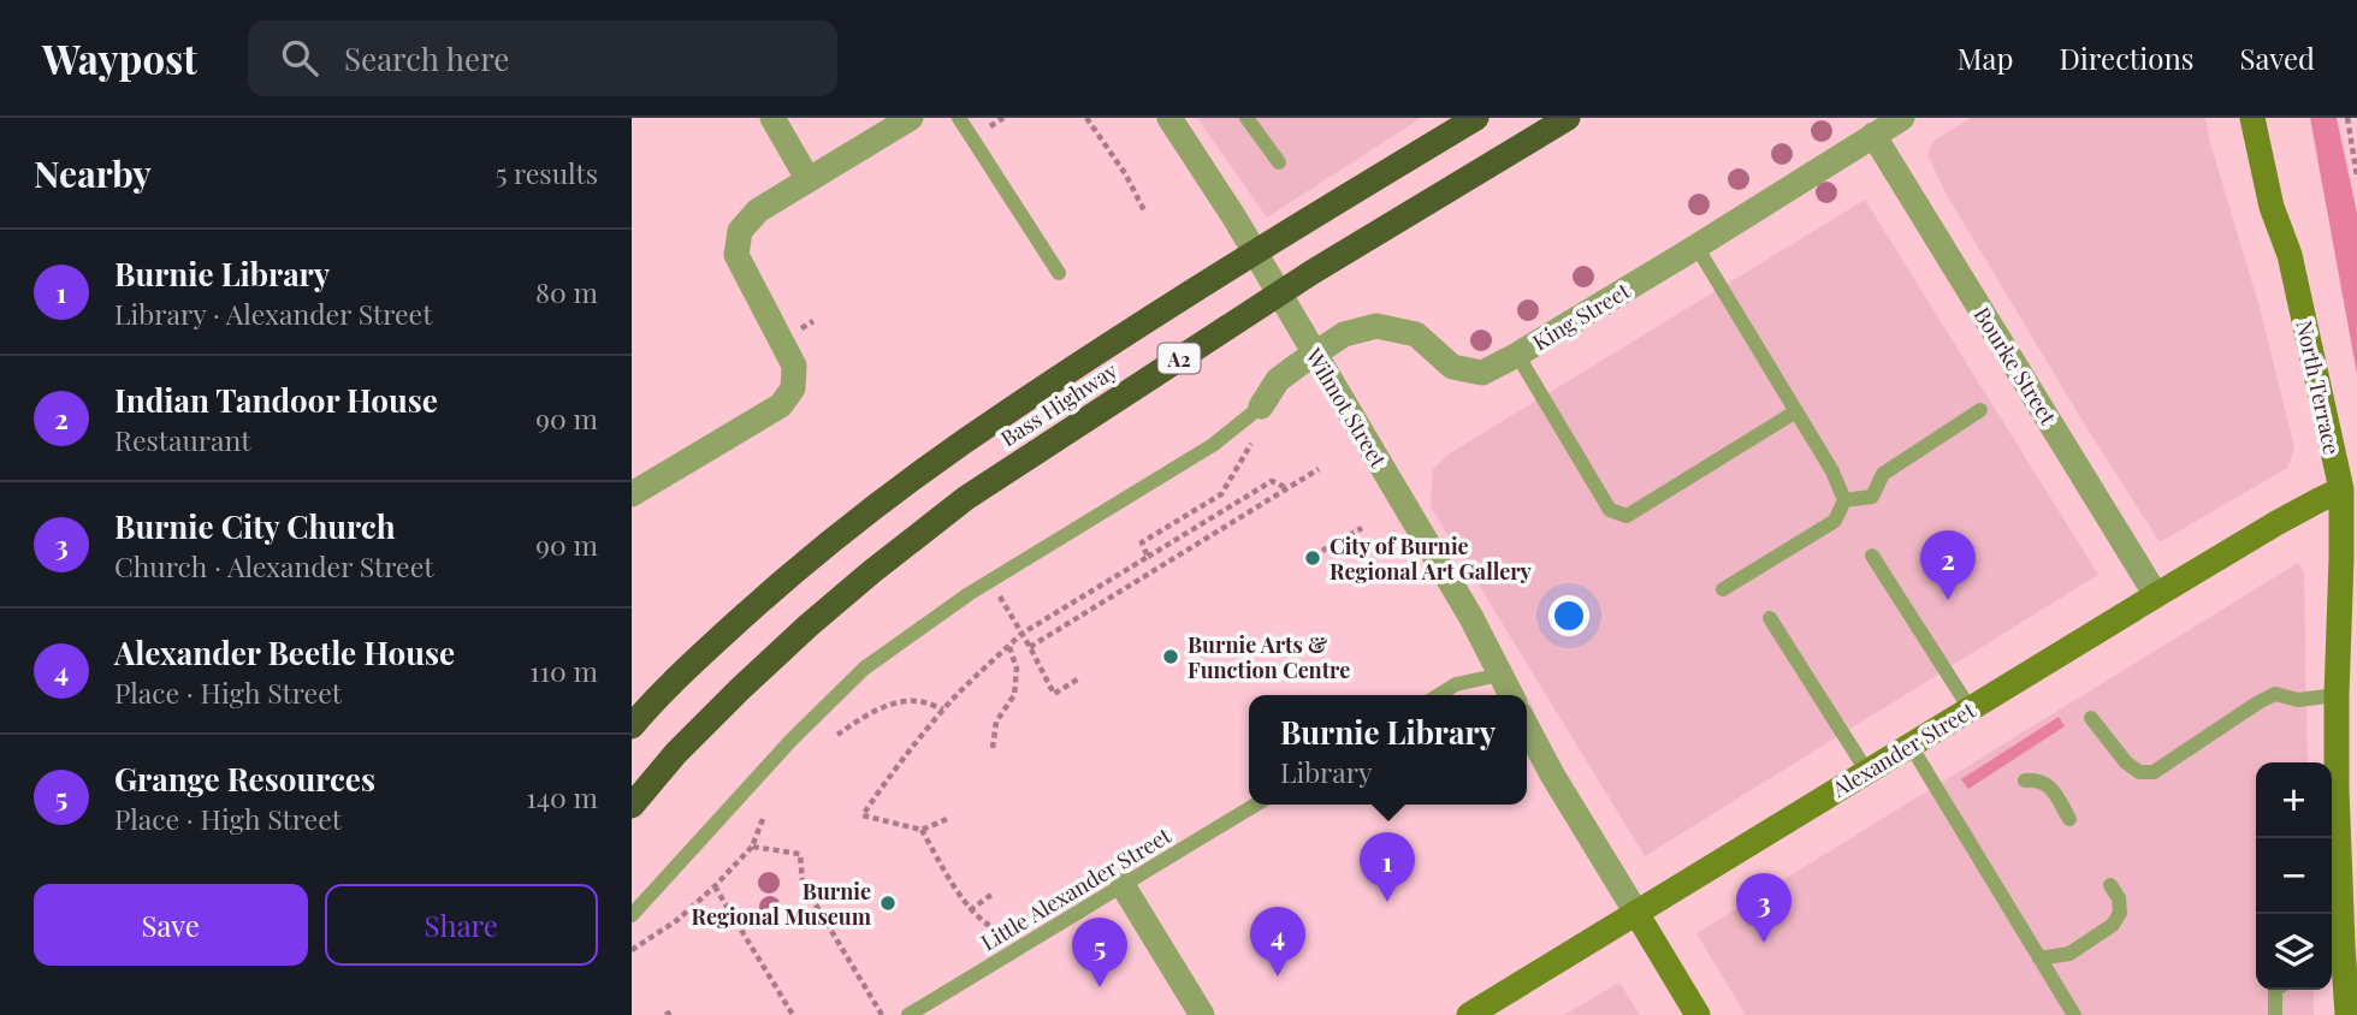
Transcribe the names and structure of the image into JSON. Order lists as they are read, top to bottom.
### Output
{
  "streets": {
    "highway": ["A2", "Bass Highway"],
    "street": [
      "King Street",
      "Bourke Street",
      "North Terrace",
      "Wilmot Street",
      "Alexander Street"
    ],
    "lane": ["Little Alexander Street"]
  },
  "crossings": [
    ["King Street", "Bourke Street"],
    ["Bourke Street", "Alexander Street"],
    ["North Terrace", "Alexander Street"]
  ],
  "places": ["City of Burnie Regional Art Gallery", "Burnie Arts & Function Centre", "Burnie Regional Museum"],
  "page": {
    "header": "Waypost",
    "search": "Search here",
    "nav": ["Map", "Directions", "Saved"],
    "heading": ["Nearby", "5 results"],
    "list": [
      {
        "mark": "1",
        "name": "Burnie Library",
        "note": "Library · Alexander Street",
        "value": "80 m"
      },
      {
        "mark": "2",
        "name": "Indian Tandoor House",
        "note": "Restaurant",
        "value": "90 m"
      },
      {
        "mark": "3",
        "name": "Burnie City Church",
        "note": "Church · Alexander Street",
        "value": "90 m"
      },
      {
        "mark": "4",
        "name": "Alexander Beetle House",
        "note": "Place · High Street",
        "value": "110 m"
      },
      {
        "mark": "5",
        "name": "Grange Resources",
        "note": "Place · High Street",
        "value": "140 m"
      }
    ],
    "pins": [
      "2",
      "1",
      "3",
      "4",
      "5"
    ],
    "popup": ["Burnie Library", "Library"],
    "map_buttons": ["+", "−"],
    "buttons": ["Save", "Share"]
  }
}
